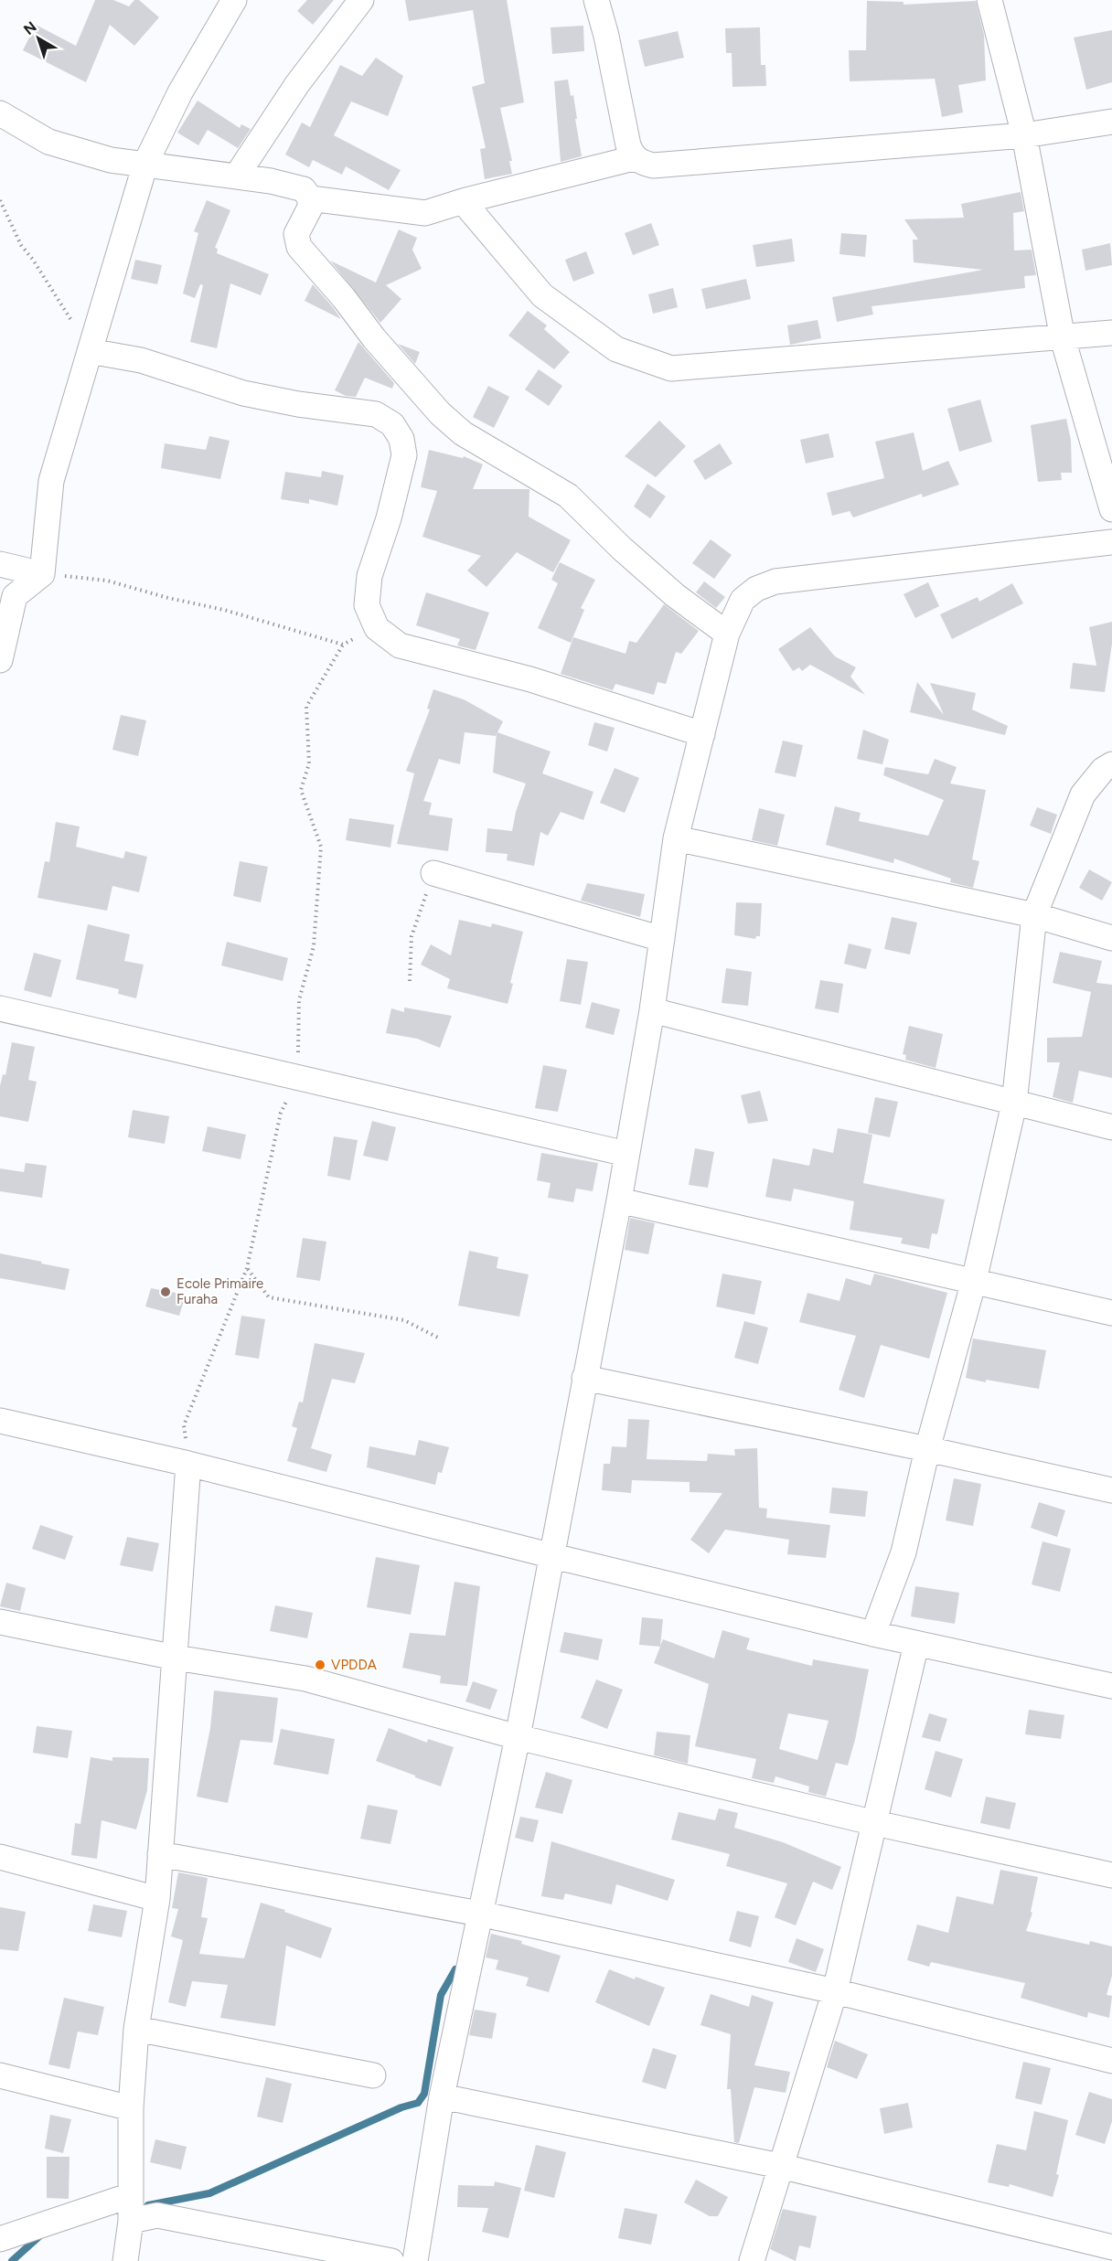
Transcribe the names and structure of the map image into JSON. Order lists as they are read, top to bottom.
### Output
{
  "places": ["Ecole Primaire Furaha", "VPDDA"],
  "north": "top left"
}
